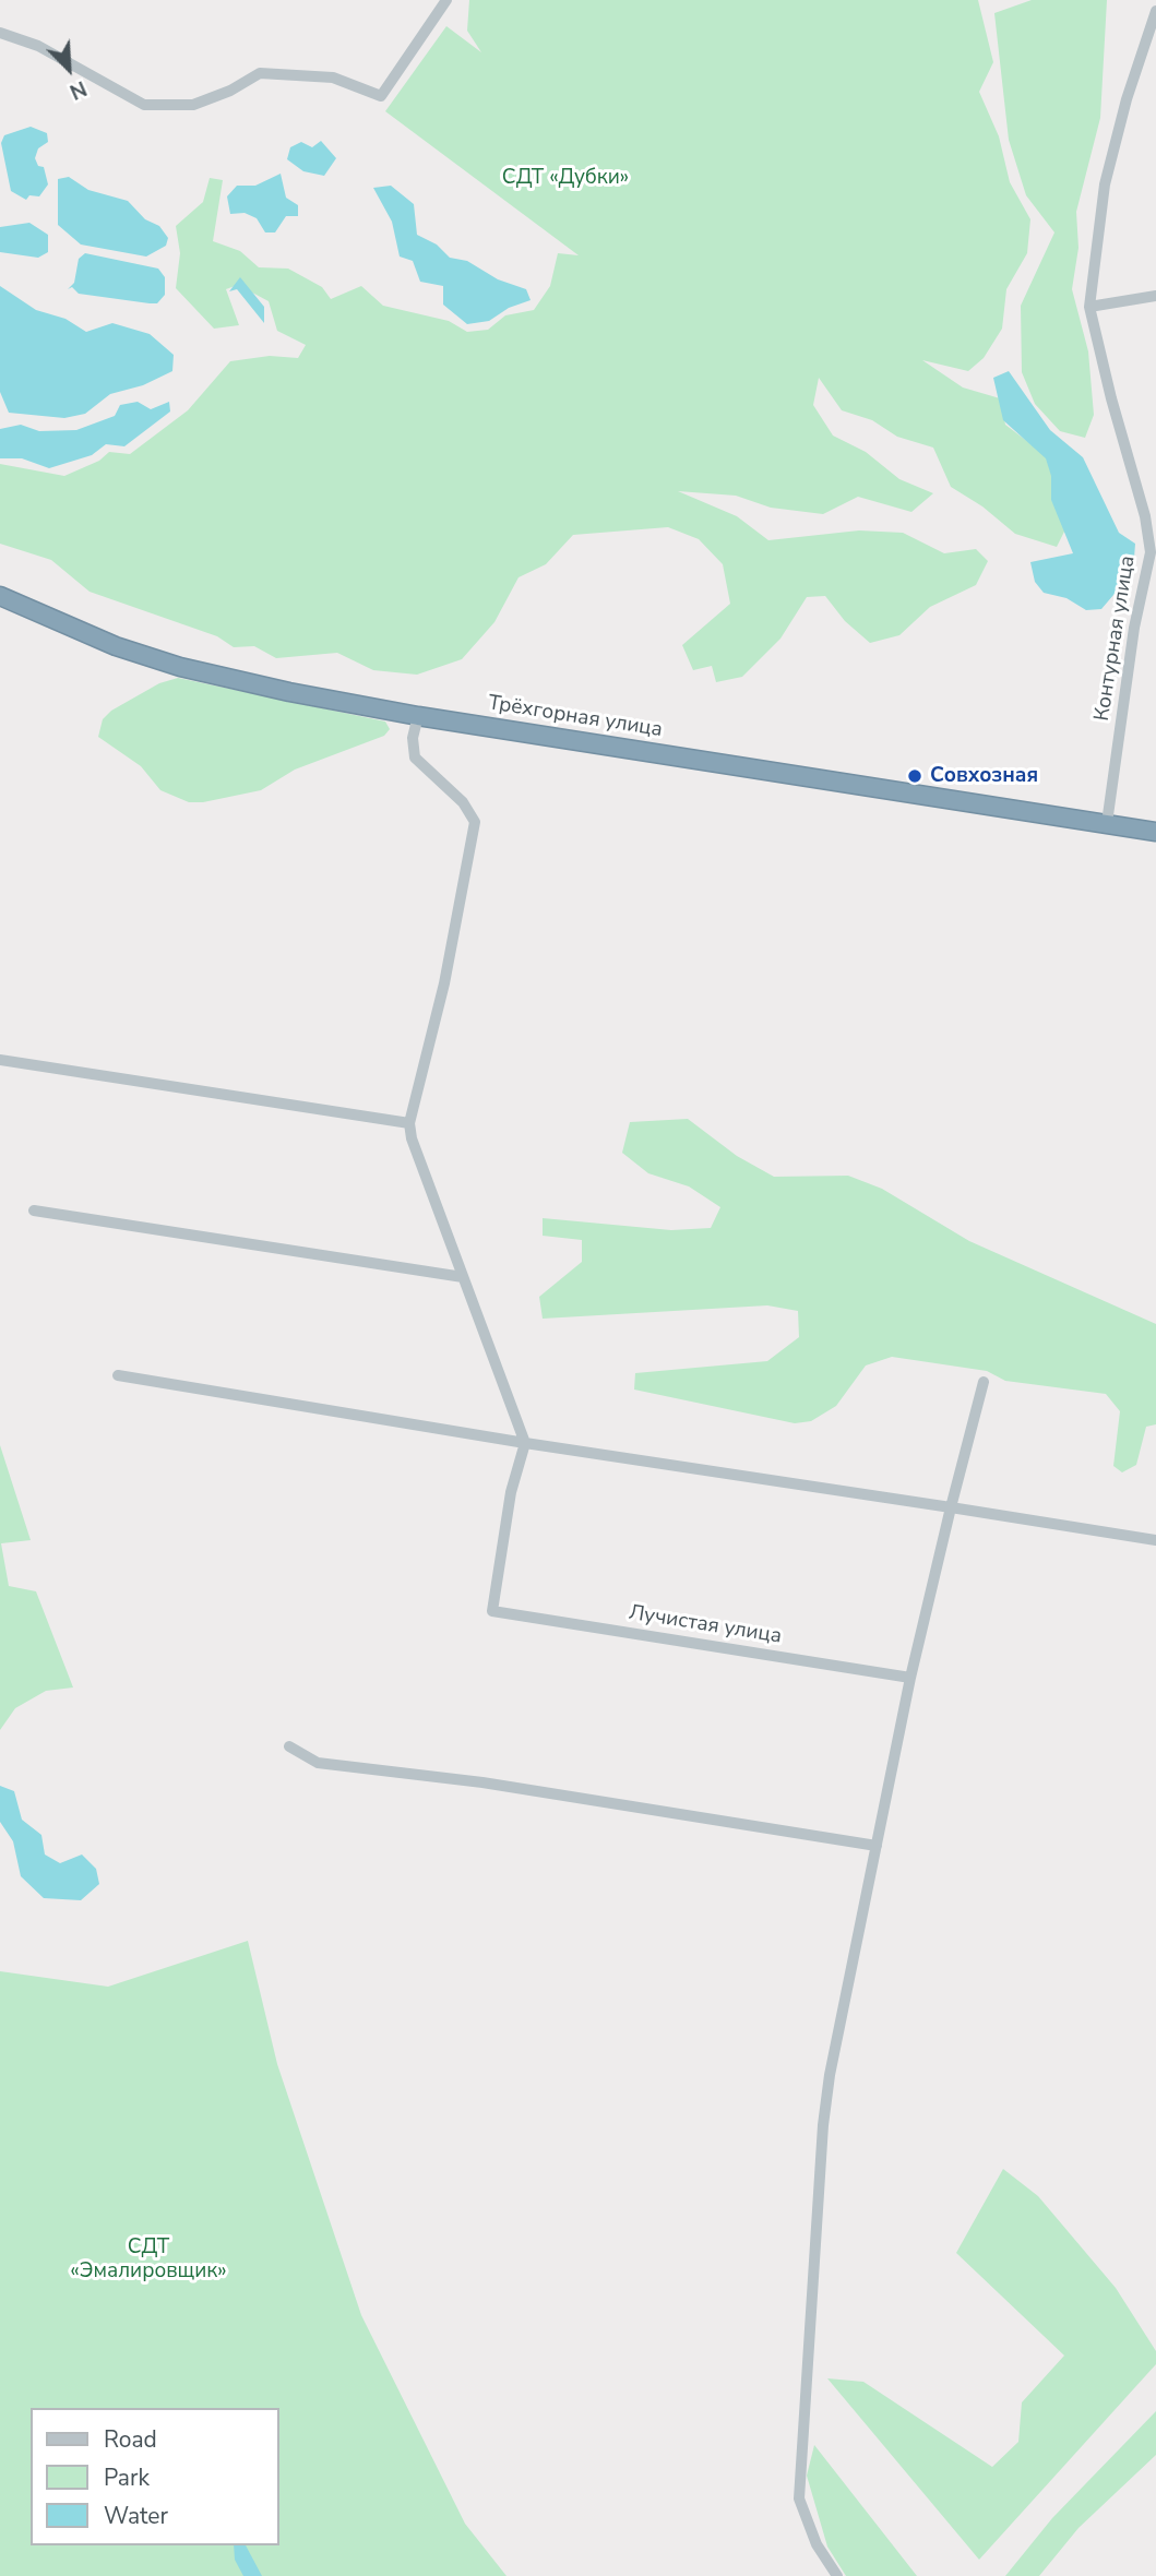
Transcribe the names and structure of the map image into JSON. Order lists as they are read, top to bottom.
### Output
{
  "streets": {
    "highway": ["Трёхгорная улица"],
    "street": ["Контурная улица", "Лучистая улица"]
  },
  "crossings": [
    ["Контурная улица", "Трёхгорная улица"]
  ],
  "parks": ["СДТ «Дубки»", "СДТ «Эмалировщик»"],
  "places": ["Совхозная"],
  "legend": ["Road", "Park", "Water"],
  "north": "bottom right"
}
